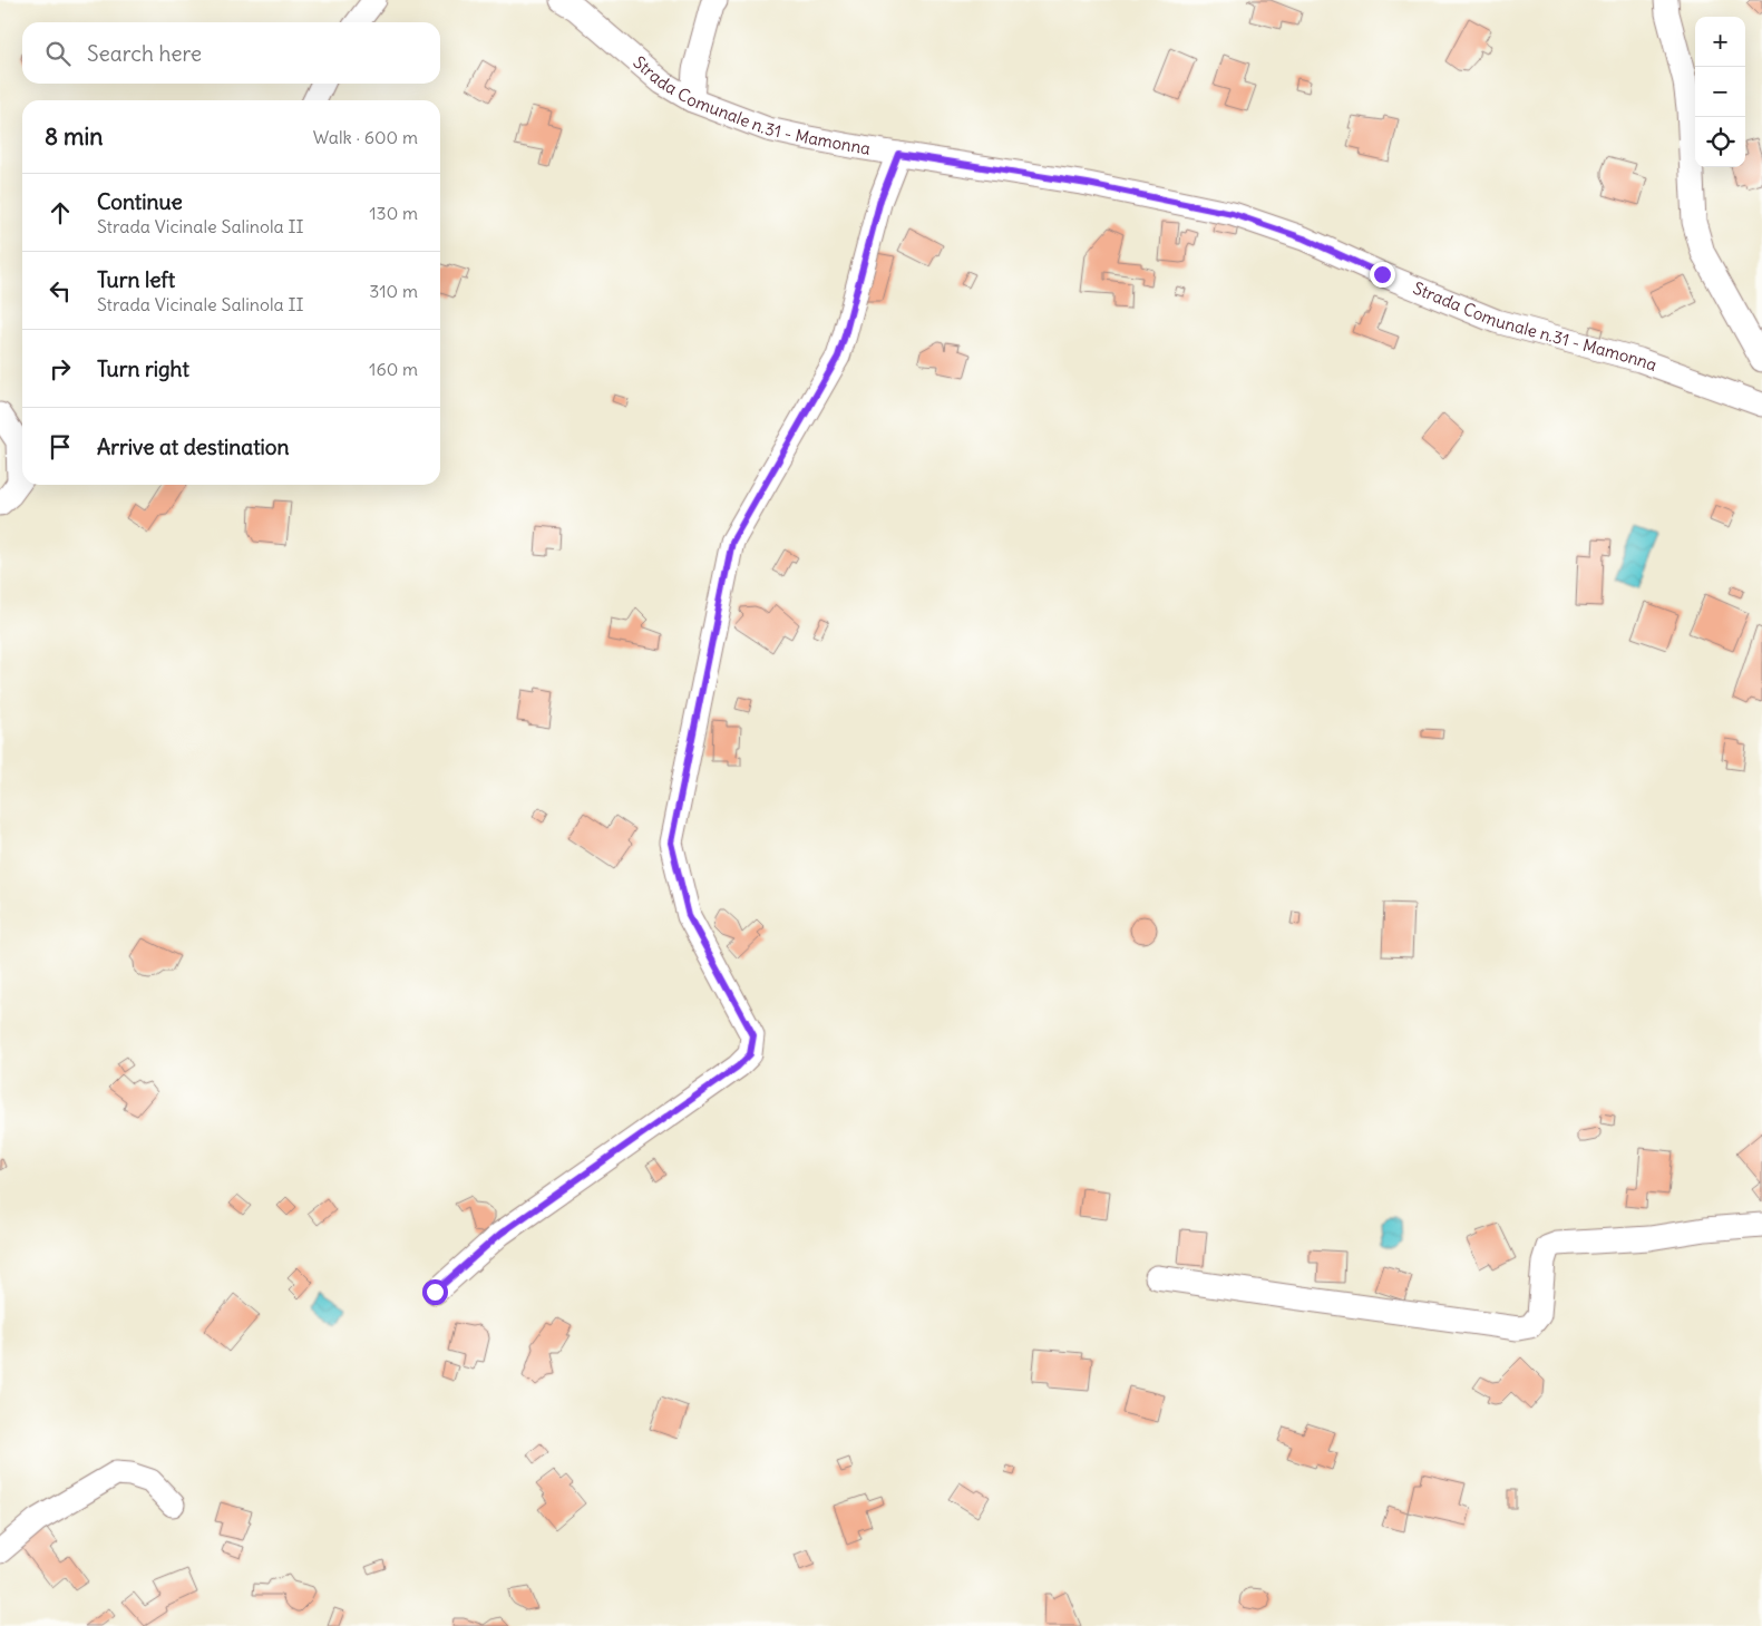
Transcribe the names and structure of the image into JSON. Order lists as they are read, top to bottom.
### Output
{
  "streets": {
    "street": ["Strada Comunale n.31 - Mamonna"]
  },
  "page": {
    "map_buttons": ["+", "−"],
    "search": "Search here",
    "heading": ["8 min", "Walk · 600 m"],
    "list": [
      ["Continue", "Strada Vicinale Salinola II", "130 m"],
      ["Turn left", "Strada Vicinale Salinola II", "310 m"],
      ["Turn right", "160 m"],
      "Arrive at destination"
    ]
  }
}
